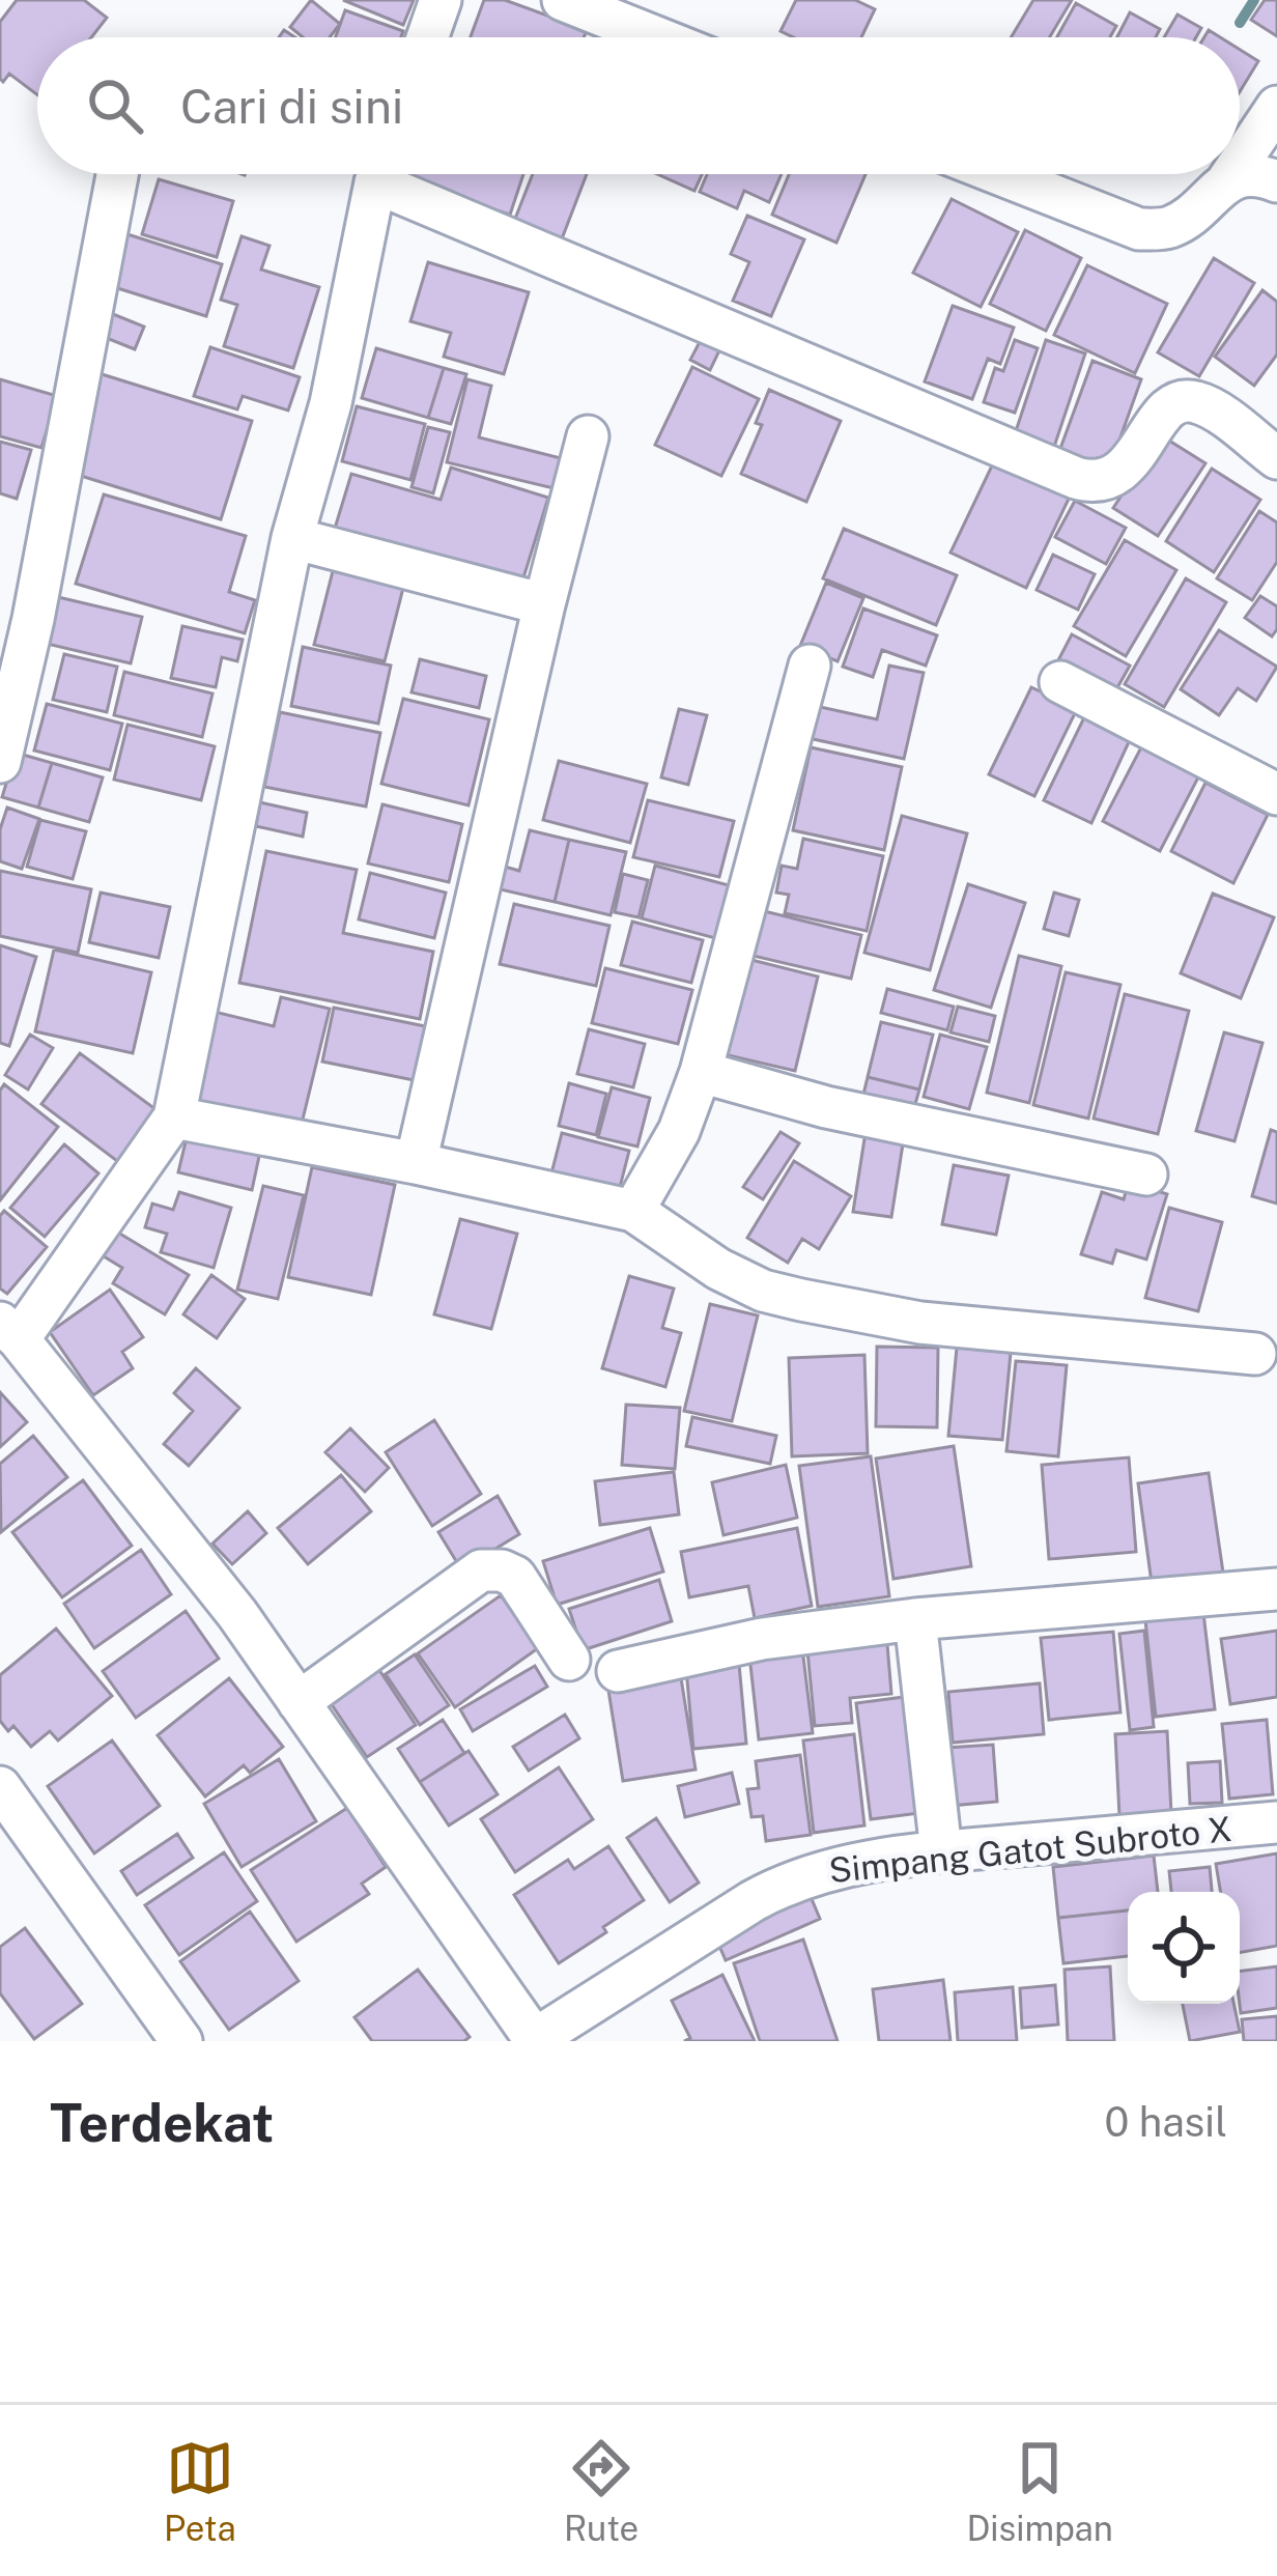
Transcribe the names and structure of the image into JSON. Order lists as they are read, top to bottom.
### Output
{
  "streets": {
    "street": ["Simpang Gatot Subroto X"]
  },
  "page": {
    "search": "Cari di sini",
    "heading": ["Terdekat", "0 hasil"],
    "nav": ["Peta", "Rute", "Disimpan"]
  }
}
